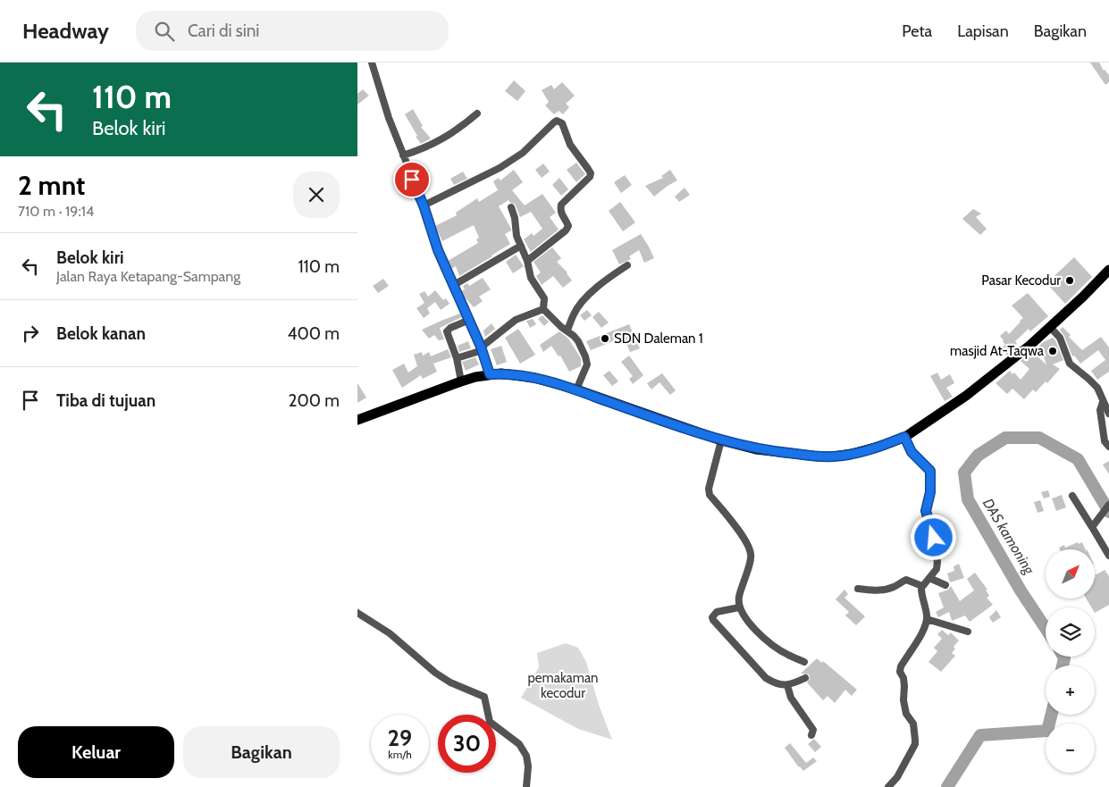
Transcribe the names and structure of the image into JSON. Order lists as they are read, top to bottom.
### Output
{
  "water": ["DAS kamoning"],
  "parks": ["pemakaman kecodur"],
  "places": ["Pasar Kecodur", "SDN Daleman 1", "masjid At-Taqwa"],
  "north": "top right",
  "page": {
    "header": "Headway",
    "search": "Cari di sini",
    "nav": ["Peta", "Lapisan", "Bagikan"],
    "turn": ["110 m", "Belok kiri"],
    "heading": ["2 mnt", "710 m · 19:14"],
    "list": [
      {
        "name": "Belok kiri",
        "note": "Jalan Raya Ketapang-Sampang",
        "value": "110 m"
      },
      {
        "name": "Belok kanan",
        "value": "400 m"
      },
      {
        "name": "Tiba di tujuan",
        "value": "200 m"
      }
    ],
    "map_buttons": ["+", "−"],
    "speed": "29 km/h",
    "limit": "30",
    "buttons": ["Keluar", "Bagikan"]
  }
}
